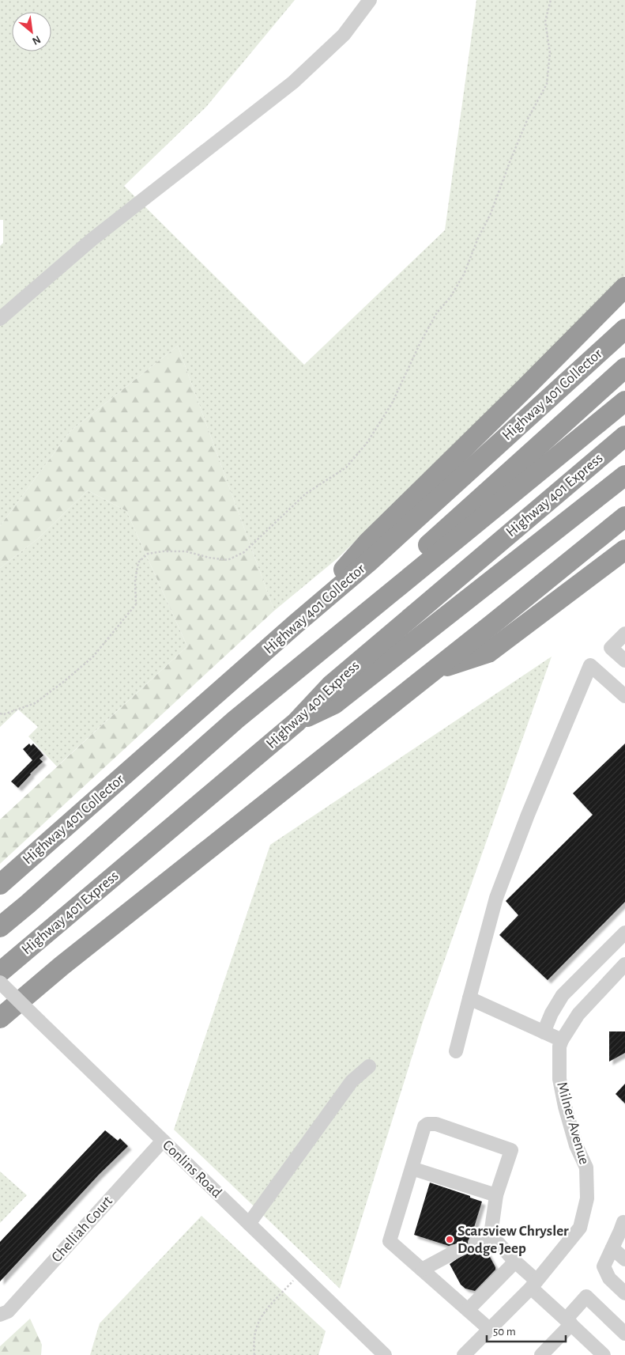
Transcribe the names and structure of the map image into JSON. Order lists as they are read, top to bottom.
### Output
{
  "streets": {
    "highway": ["Highway 401 Collector", "Highway 401 Express"],
    "street": ["Milner Avenue", "Conlins Road", "Chelliah Court"]
  },
  "crossings": [
    ["Conlins Road", "Chelliah Court"]
  ],
  "places": ["Scarsview Chrysler Dodge Jeep"],
  "scale_bar": "50 m",
  "north": "bottom right"
}
